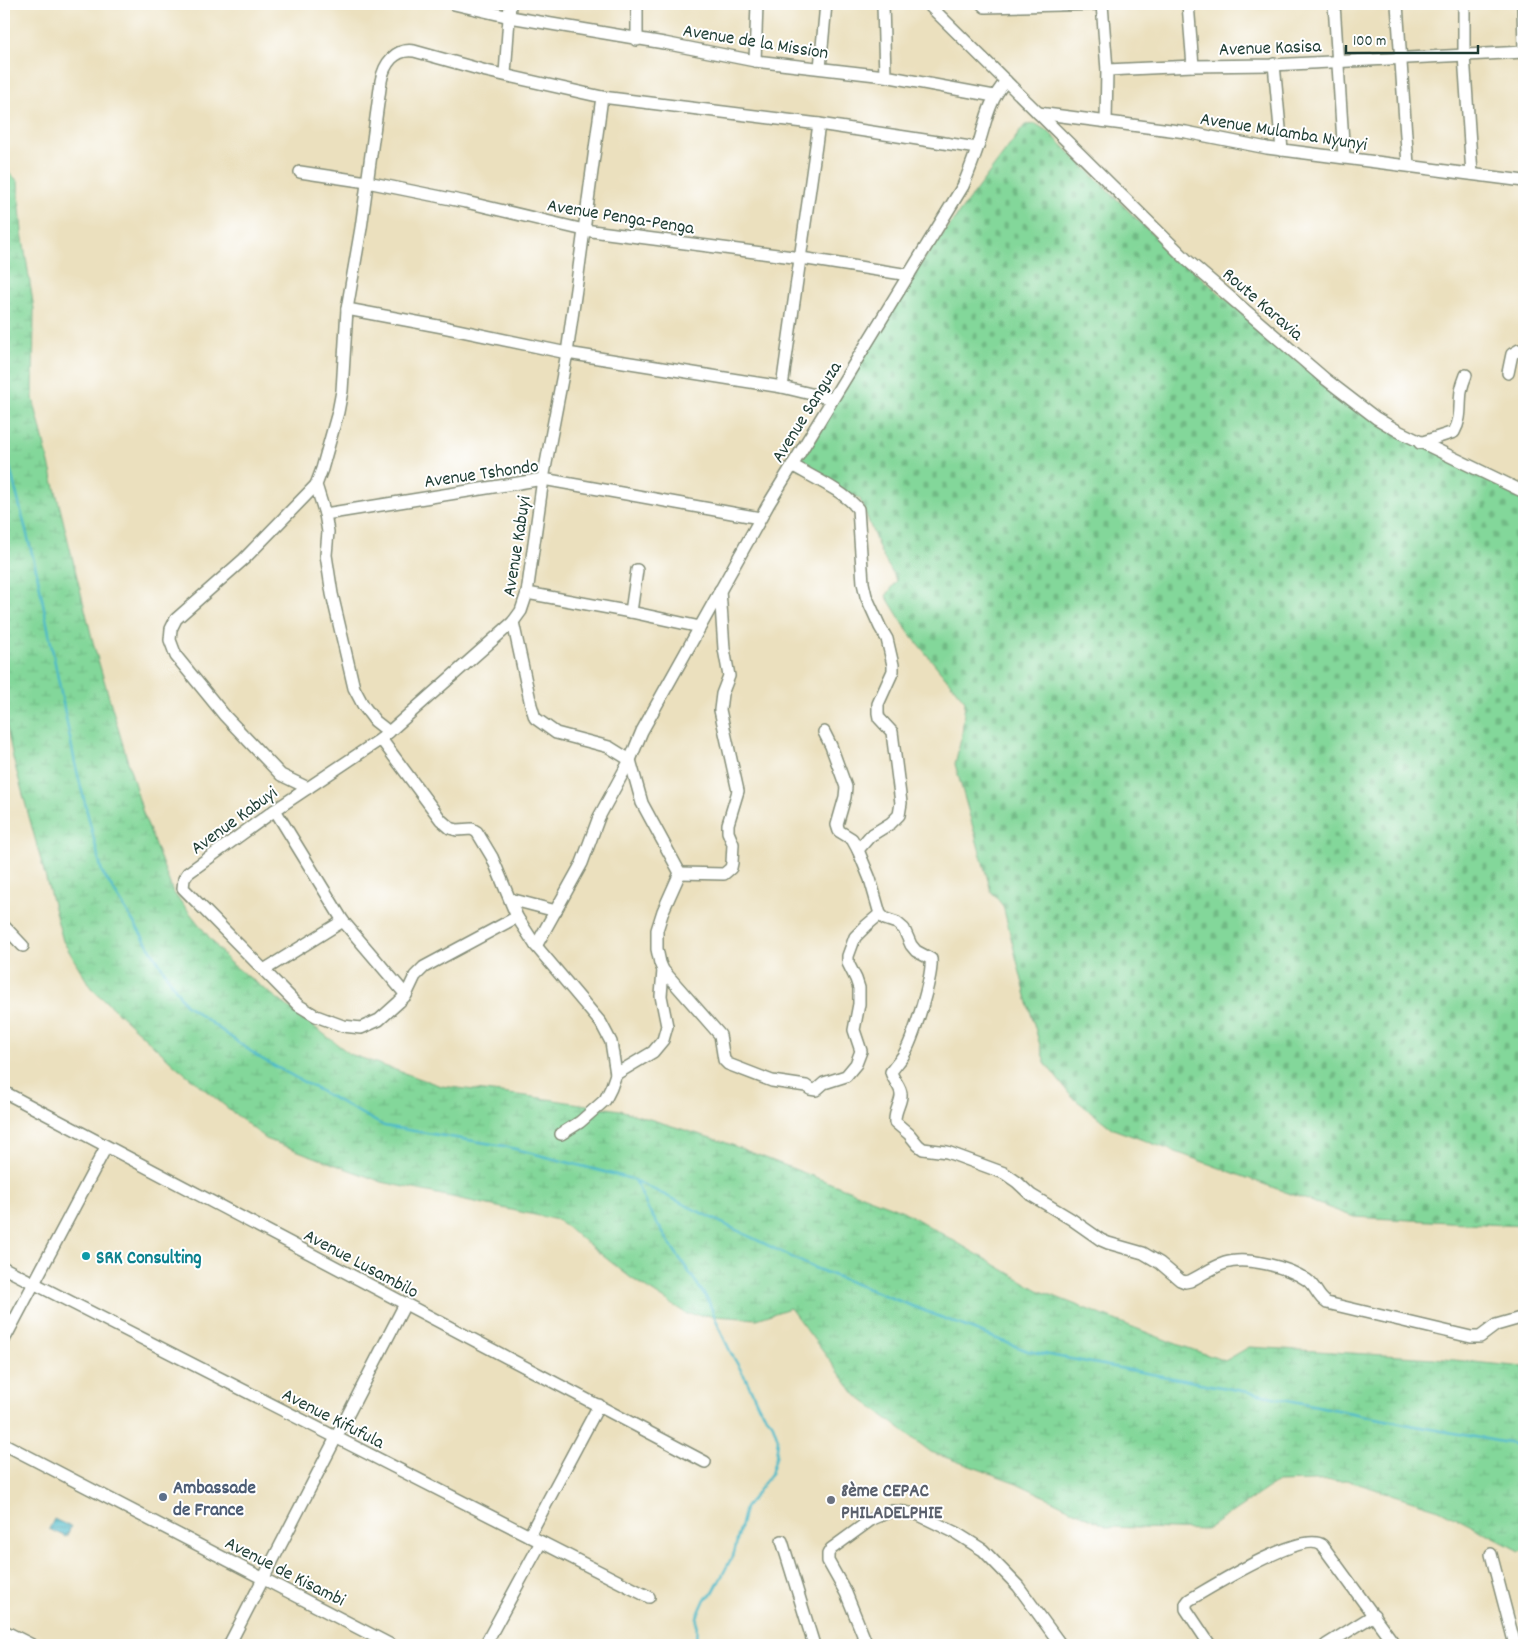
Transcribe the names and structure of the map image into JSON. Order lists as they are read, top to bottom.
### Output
{
  "streets": {
    "street": [
      "Avenue de la Mission",
      "Avenue Kasisa",
      "Avenue Mulamba Nyunyi",
      "Avenue Penga-Penga",
      "Route Karavia",
      "Avenue Sanguza",
      "Avenue Tshondo",
      "Avenue Kabuyi",
      "Avenue Lusambilo",
      "Avenue Kifufula",
      "Avenue de Kisambi"
    ]
  },
  "crossings": [
    ["Avenue de la Mission", "Avenue Sanguza"],
    ["Avenue Mulamba Nyunyi", "Route Karavia"],
    ["Avenue Penga-Penga", "Avenue Sanguza"],
    ["Avenue Penga-Penga", "Avenue Kabuyi"],
    ["Route Karavia", "Avenue Sanguza"],
    ["Avenue Sanguza", "Avenue Tshondo"],
    ["Avenue Tshondo", "Avenue Kabuyi"]
  ],
  "places": ["SRK Consulting", "Ambassade de France", "8ème CEPAC PHILADELPHIE"],
  "scale_bar": "100 m"
}
